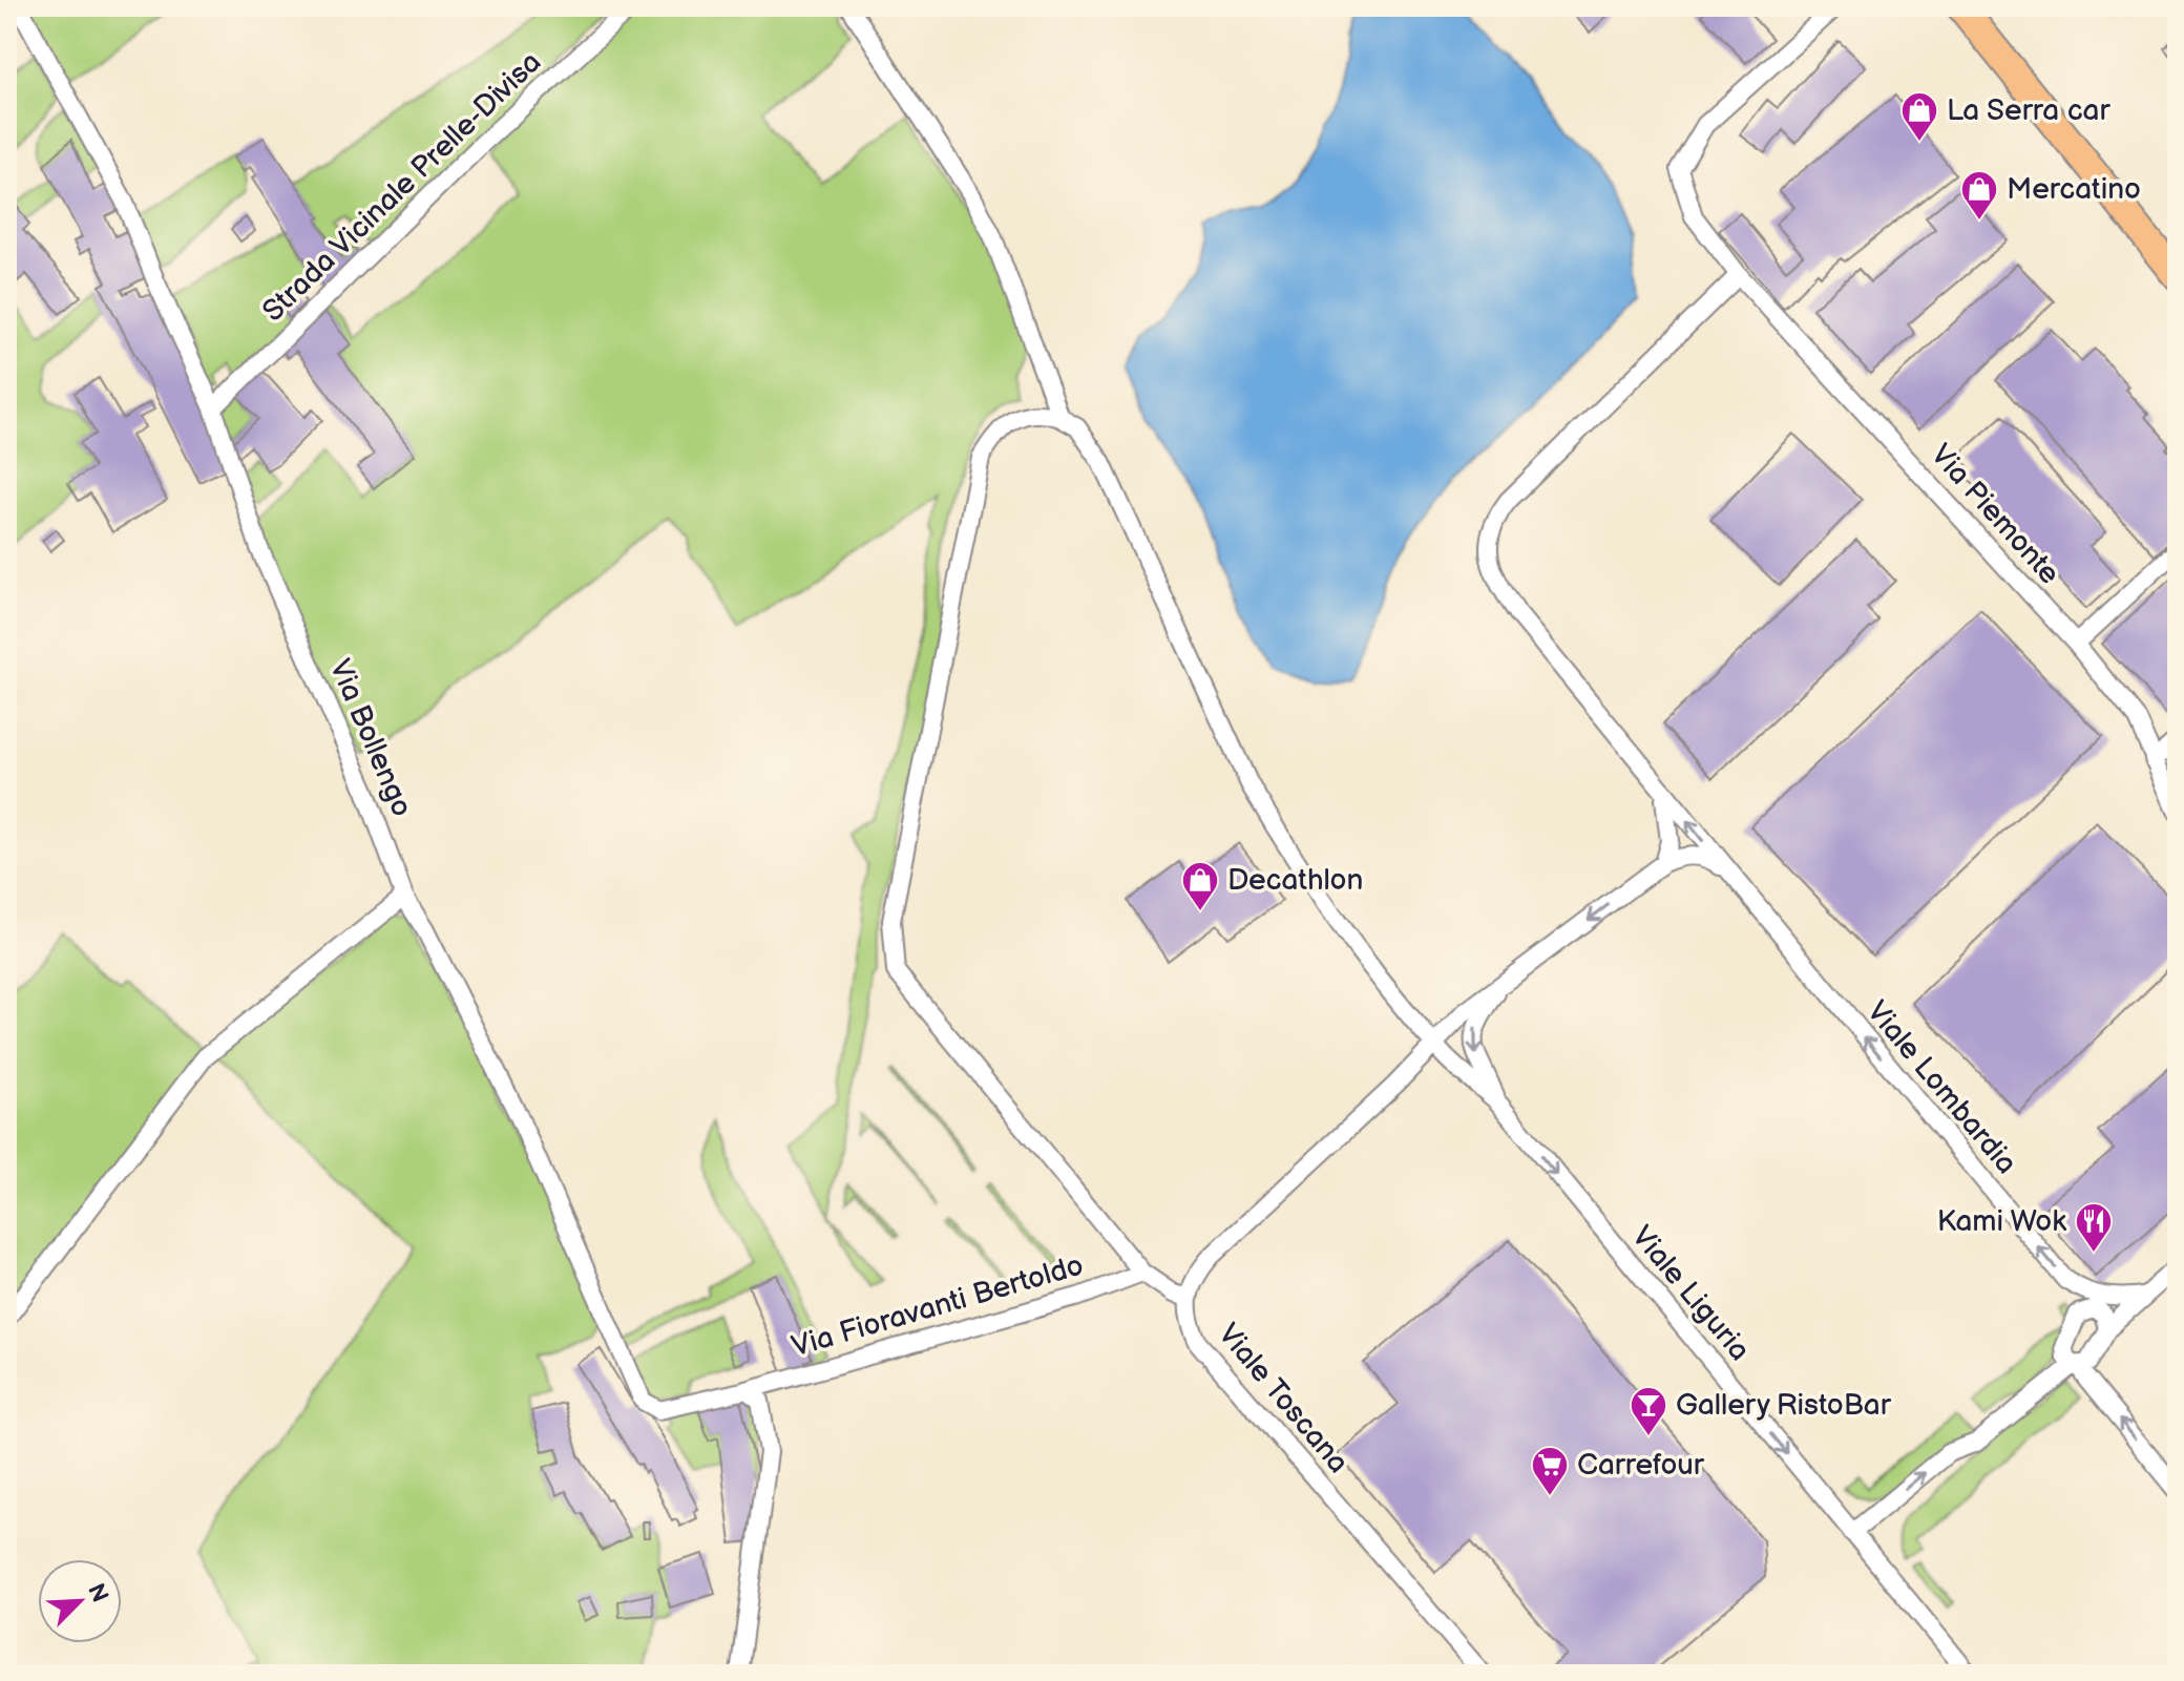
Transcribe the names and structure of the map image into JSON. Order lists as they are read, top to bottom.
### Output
{
  "streets": {
    "street": [
      "Strada Vicinale Prelle-Divisa",
      "Via Piemonte",
      "Via Bollengo",
      "Viale Lombardia",
      "Viale Liguria",
      "Via Fioravanti Bertoldo",
      "Viale Toscana"
    ]
  },
  "crossings": [
    ["Strada Vicinale Prelle-Divisa", "Via Bollengo"],
    ["Via Piemonte", "Viale Lombardia"],
    ["Via Bollengo", "Via Fioravanti Bertoldo"]
  ],
  "one_way": ["Viale Lombardia", "Viale Liguria"],
  "places": {
    "shop": ["La Serra car", "Mercatino", "Decathlon"],
    "restaurant": ["Kami Wok"],
    "bar": ["Gallery RistoBar"],
    "supermarket": ["Carrefour"]
  },
  "north": "top right"
}
